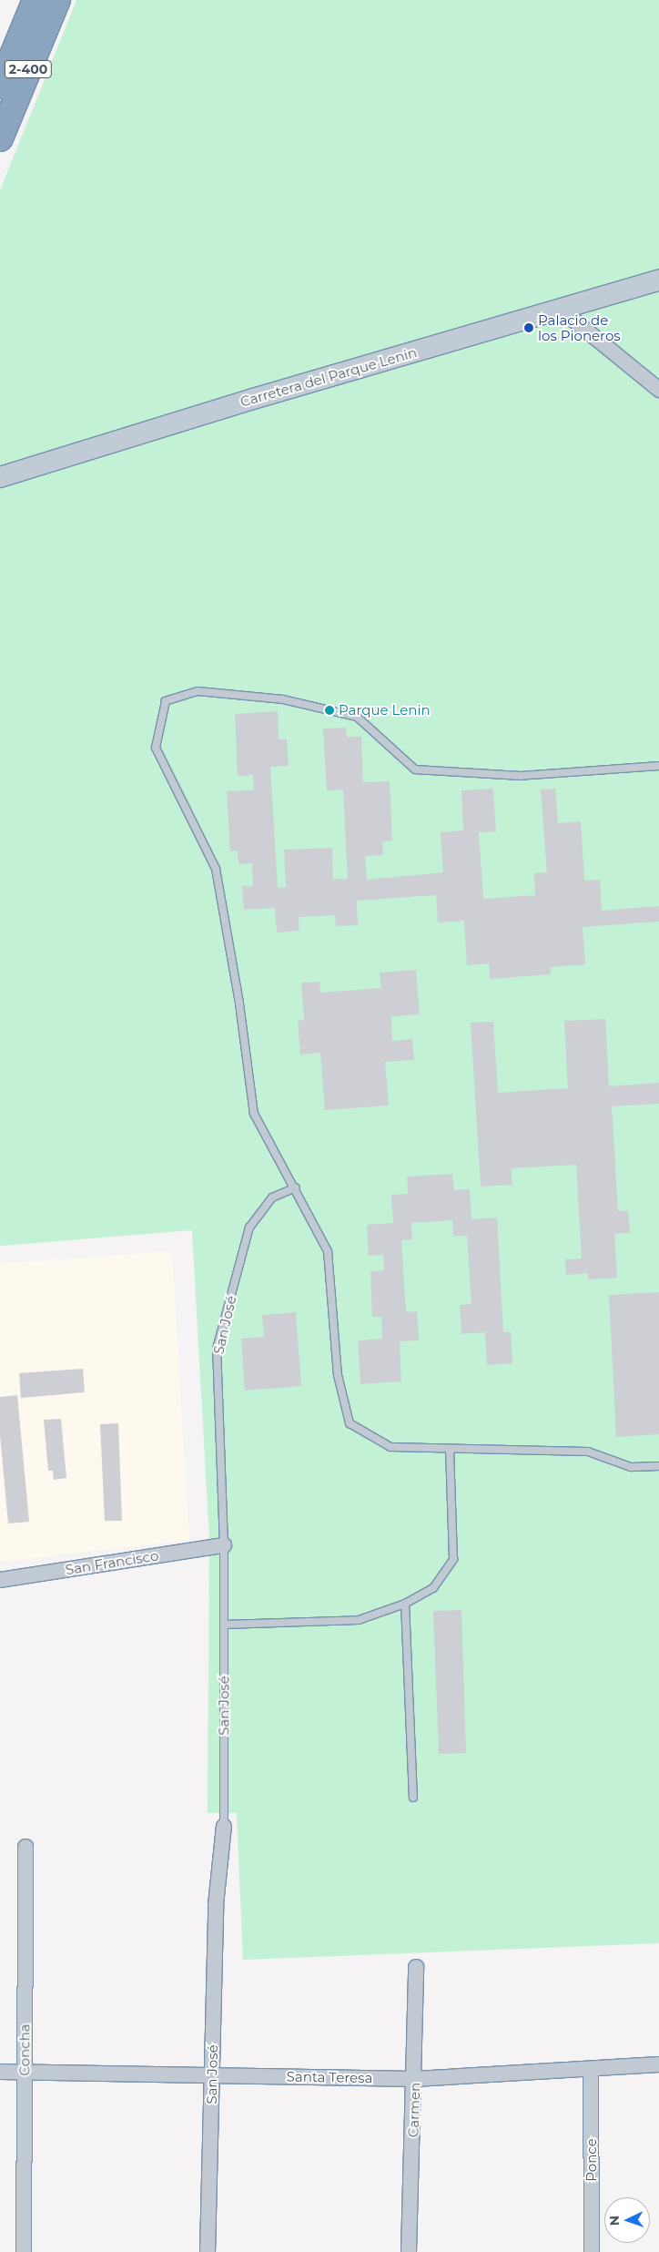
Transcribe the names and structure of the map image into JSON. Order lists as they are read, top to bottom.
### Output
{
  "streets": {
    "highway": ["2-400"],
    "street": [
      "Carretera del Parque Lenin",
      "San José",
      "San Francisco",
      "Concha",
      "Santa Teresa",
      "Carmen",
      "Ponce"
    ]
  },
  "crossings": [
    ["San José", "San Francisco"],
    ["San José", "Santa Teresa"],
    ["Concha", "Santa Teresa"],
    ["Santa Teresa", "Carmen"],
    ["Santa Teresa", "Ponce"]
  ],
  "places": ["Palacio de los Pioneros", "Parque Lenin"],
  "north": "left"
}
